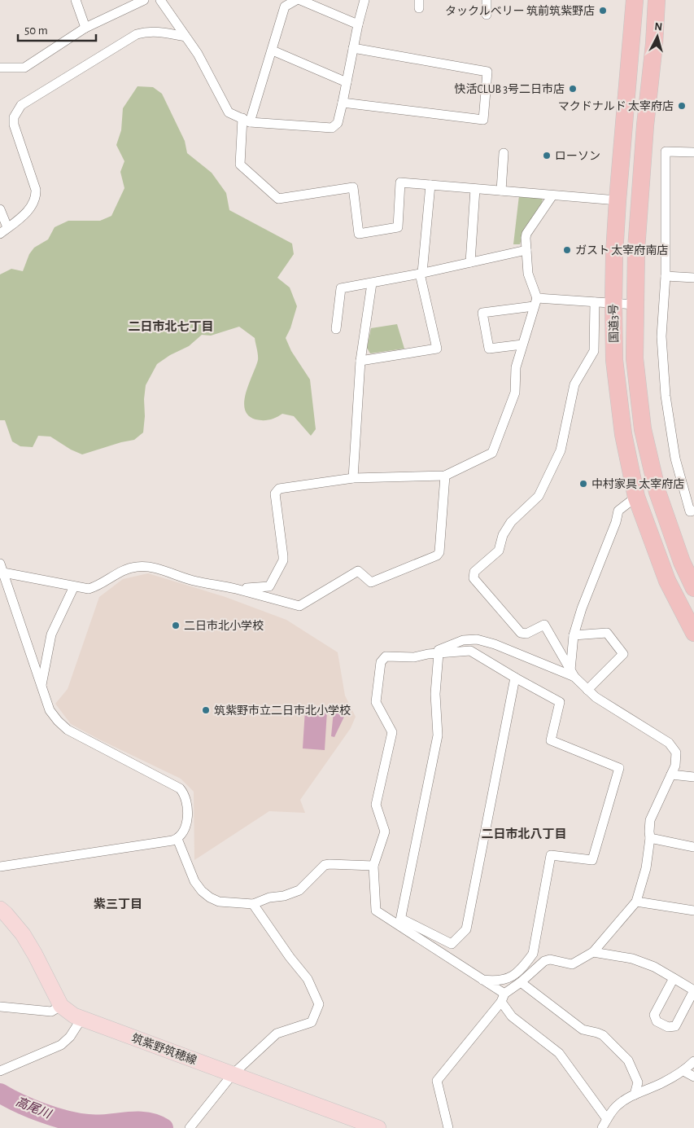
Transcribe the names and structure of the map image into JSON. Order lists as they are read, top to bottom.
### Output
{
  "streets": {
    "highway": ["国道3号"],
    "main road": ["筑紫野筑穂線"]
  },
  "districts": ["二日市北七丁目", "二日市北八丁目", "紫三丁目"],
  "water": ["高尾川"],
  "places": [
    "タックルベリー 筑前筑紫野店",
    "快活CLUB 3号二日市店",
    "マクドナルド 太宰府店",
    "ローソン",
    "ガスト 太宰府南店",
    "中村家具 太宰府店",
    "二日市北小学校",
    "筑紫野市立二日市北小学校"
  ],
  "scale_bar": "50 m",
  "north": "top"
}
